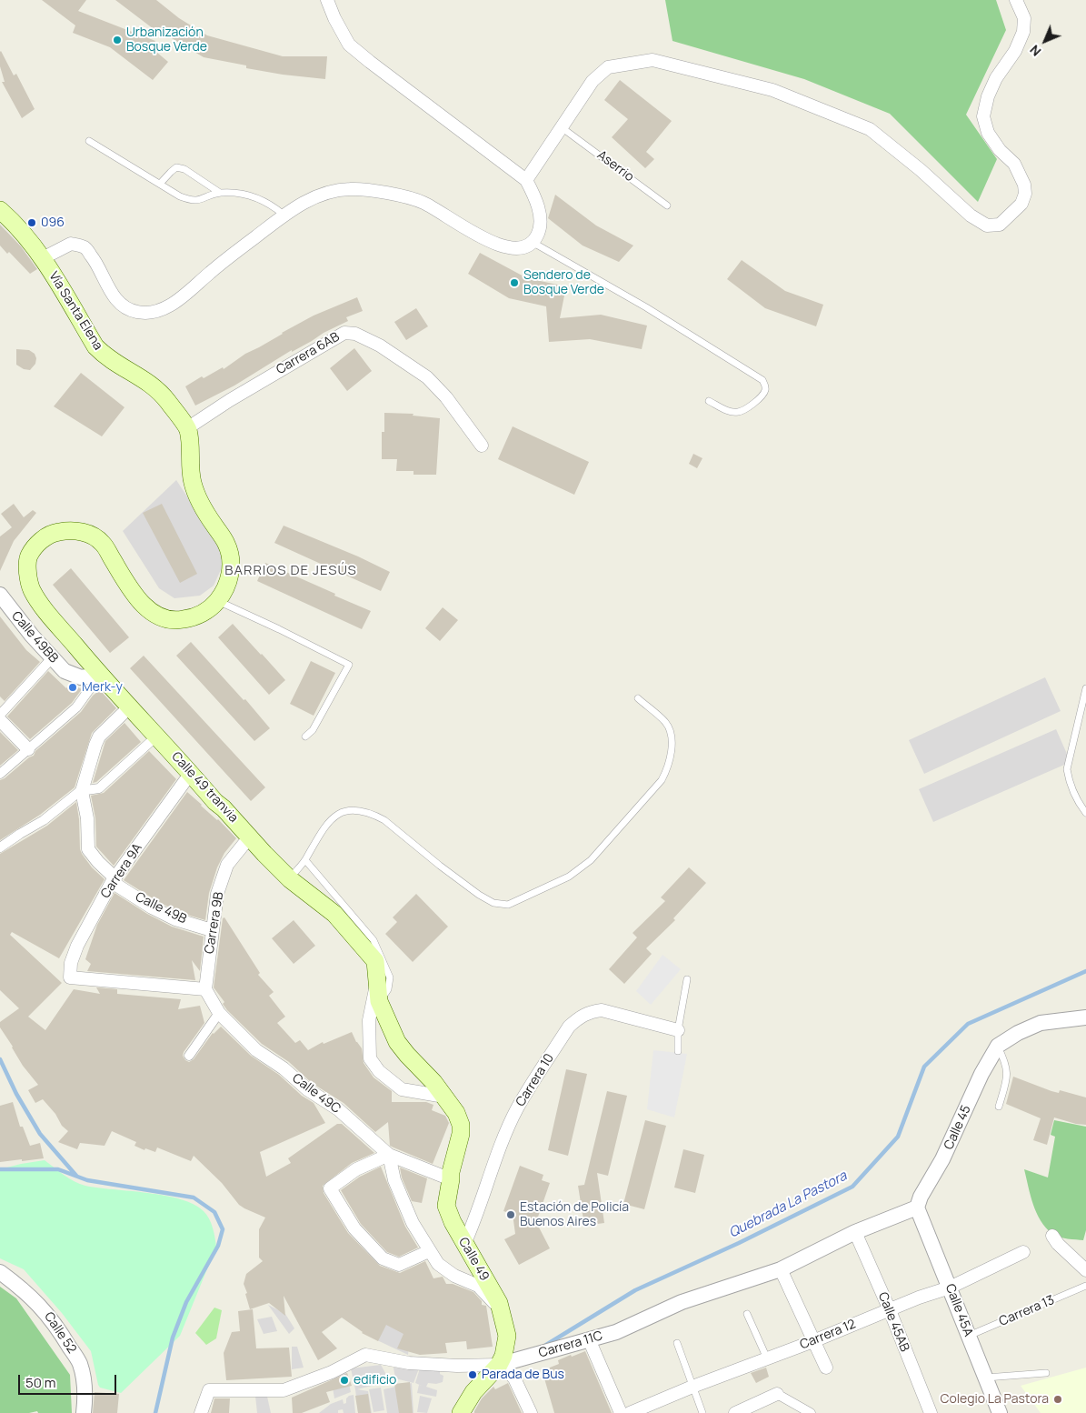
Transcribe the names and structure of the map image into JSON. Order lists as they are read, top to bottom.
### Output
{
  "streets": {
    "main road": ["Vía Santa Elena", "Calle 49 tranvia", "Calle 49"],
    "street": [
      "Carrera 6AB",
      "Calle 49BB",
      "Carrera 9A",
      "Calle 49B",
      "Carrera 9B",
      "Carrera 10",
      "Calle 49C",
      "Calle 45",
      "Calle 45A",
      "Calle 45AB",
      "Calle 52",
      "Carrera 12",
      "Carrera 11C"
    ],
    "lane": ["Aserrio", "Carrera 13"]
  },
  "crossings": [
    ["Vía Santa Elena", "Carrera 6AB"],
    ["Calle 49BB", "Calle 49 tranvia"],
    ["Calle 49 tranvia", "Carrera 9A"],
    ["Calle 49 tranvia", "Carrera 9B"],
    ["Calle 49 tranvia", "Calle 49"],
    ["Carrera 9A", "Calle 49B"],
    ["Carrera 9A", "Carrera 9B"],
    ["Carrera 9A", "Calle 49C"],
    ["Calle 49B", "Carrera 9B"],
    ["Carrera 9B", "Calle 49C"],
    ["Carrera 10", "Calle 49"],
    ["Calle 45", "Calle 45A"],
    ["Calle 45", "Carrera 11C"],
    ["Calle 49", "Carrera 11C"],
    ["Calle 45A", "Carrera 13"],
    ["Calle 45A", "Carrera 12"],
    ["Calle 45A", "Carrera 11C"],
    ["Calle 45AB", "Carrera 12"],
    ["Calle 45AB", "Carrera 11C"]
  ],
  "districts": ["BARRIOS DE JESÚS"],
  "water": ["Quebrada La Pastora"],
  "places": [
    "Urbanización Bosque Verde",
    "096",
    "Sendero de Bosque Verde",
    "Merk-y",
    "Estación de Policía Buenos Aires",
    "Parada de Bus",
    "edificio",
    "Colegio La Pastora"
  ],
  "scale_bar": "50 m",
  "north": "bottom left"
}
